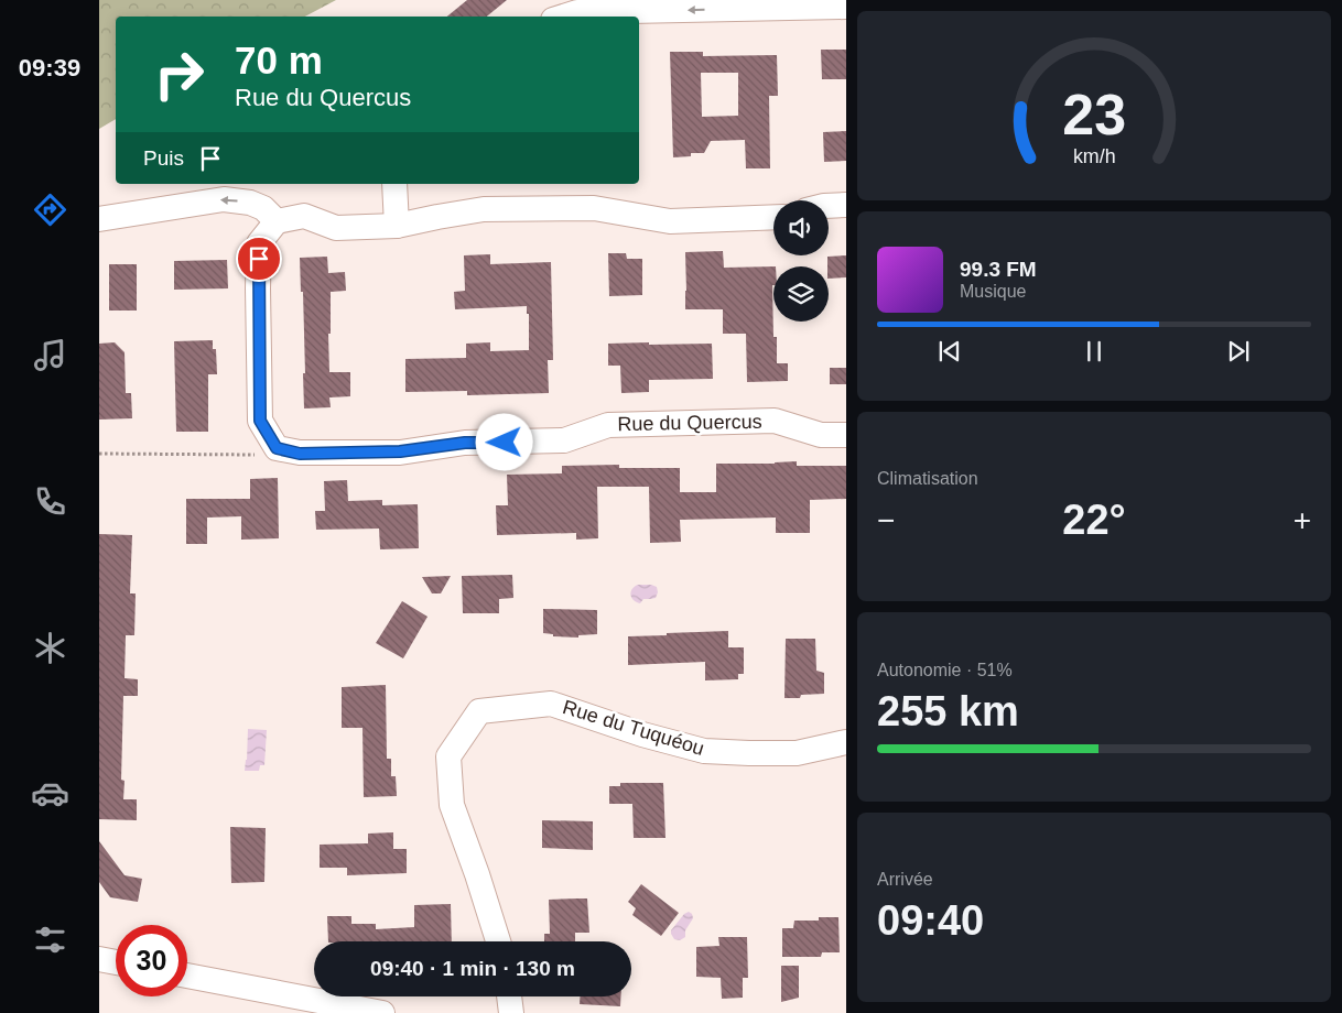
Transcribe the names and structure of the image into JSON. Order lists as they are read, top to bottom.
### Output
{
  "streets": {
    "street": ["Rue du Quercus", "Rue du Tuquéou"]
  },
  "page": {
    "tabs": "09:39",
    "turn": ["70 m", "Rue du Quercus"],
    "then": "Puis",
    "song": ["99.3 FM", "Musique"],
    "tile": [
      "Climatisation",
      ["Autonomie · 51%", "255 km"],
      ["Arrivée", "09:40"]
    ],
    "heat": ["−", "22°", "+"],
    "limit": "30",
    "trip": "09:40 · 1 min · 130 m",
    "gauge": ["23", "km/h"]
  }
}
